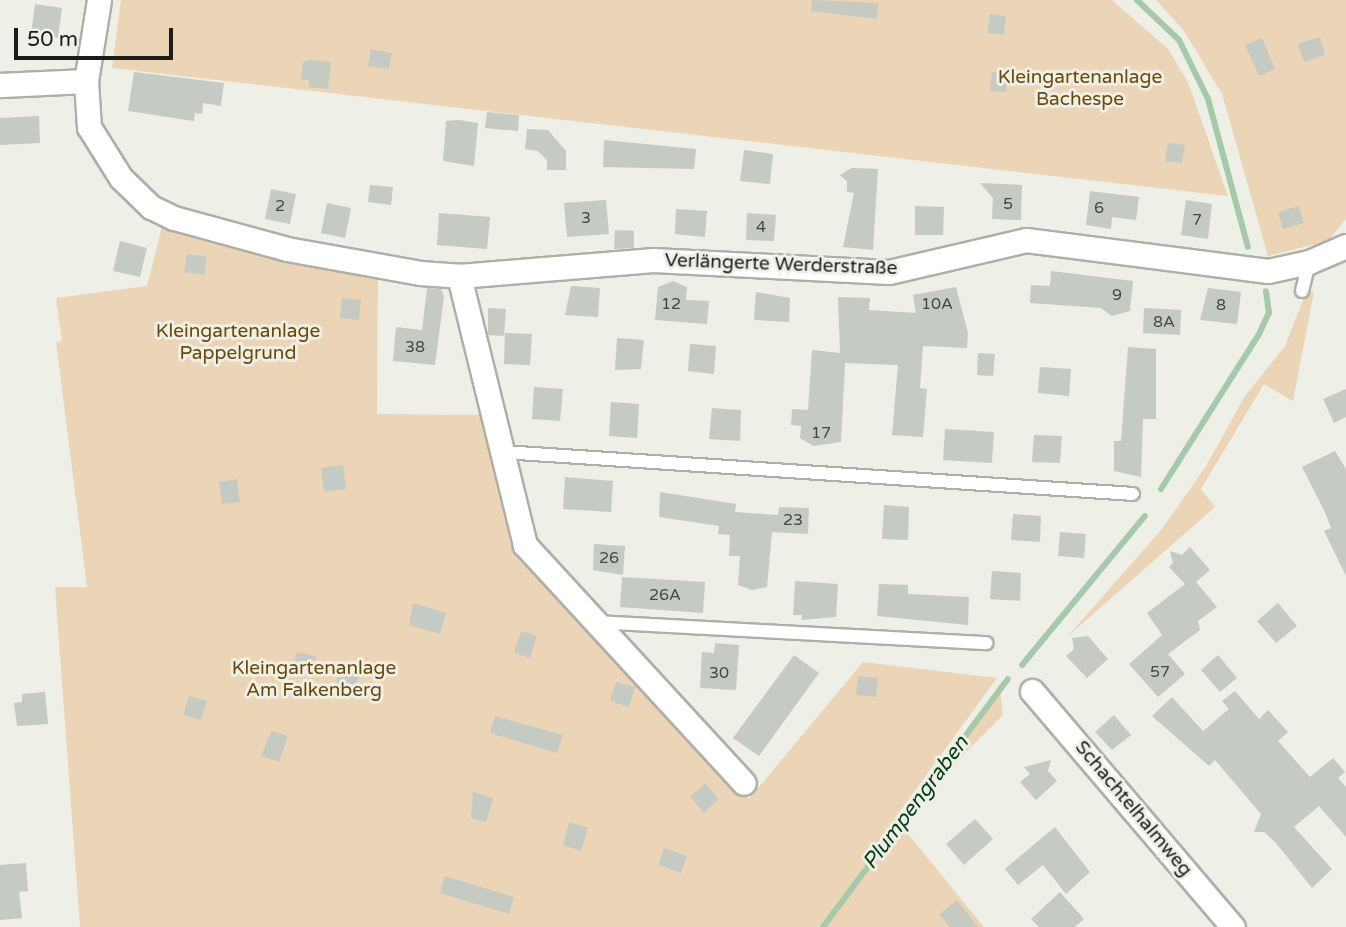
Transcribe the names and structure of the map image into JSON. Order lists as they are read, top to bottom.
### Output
{
  "streets": {
    "street": ["Verlängerte Werderstraße", "Schachtelhalmweg"]
  },
  "water": ["Plumpengraben"],
  "parks": ["Kleingartenanlage Bachespe", "Kleingartenanlage Pappelgrund", "Kleingartenanlage Am Falkenberg"],
  "house_numbers": [
    "5",
    "2",
    "6",
    "3",
    "7",
    "4",
    "9",
    "12",
    "10A",
    "8",
    "8A",
    "38",
    "17",
    "23",
    "26",
    "26A",
    "57",
    "30"
  ],
  "scale_bar": "50 m"
}
